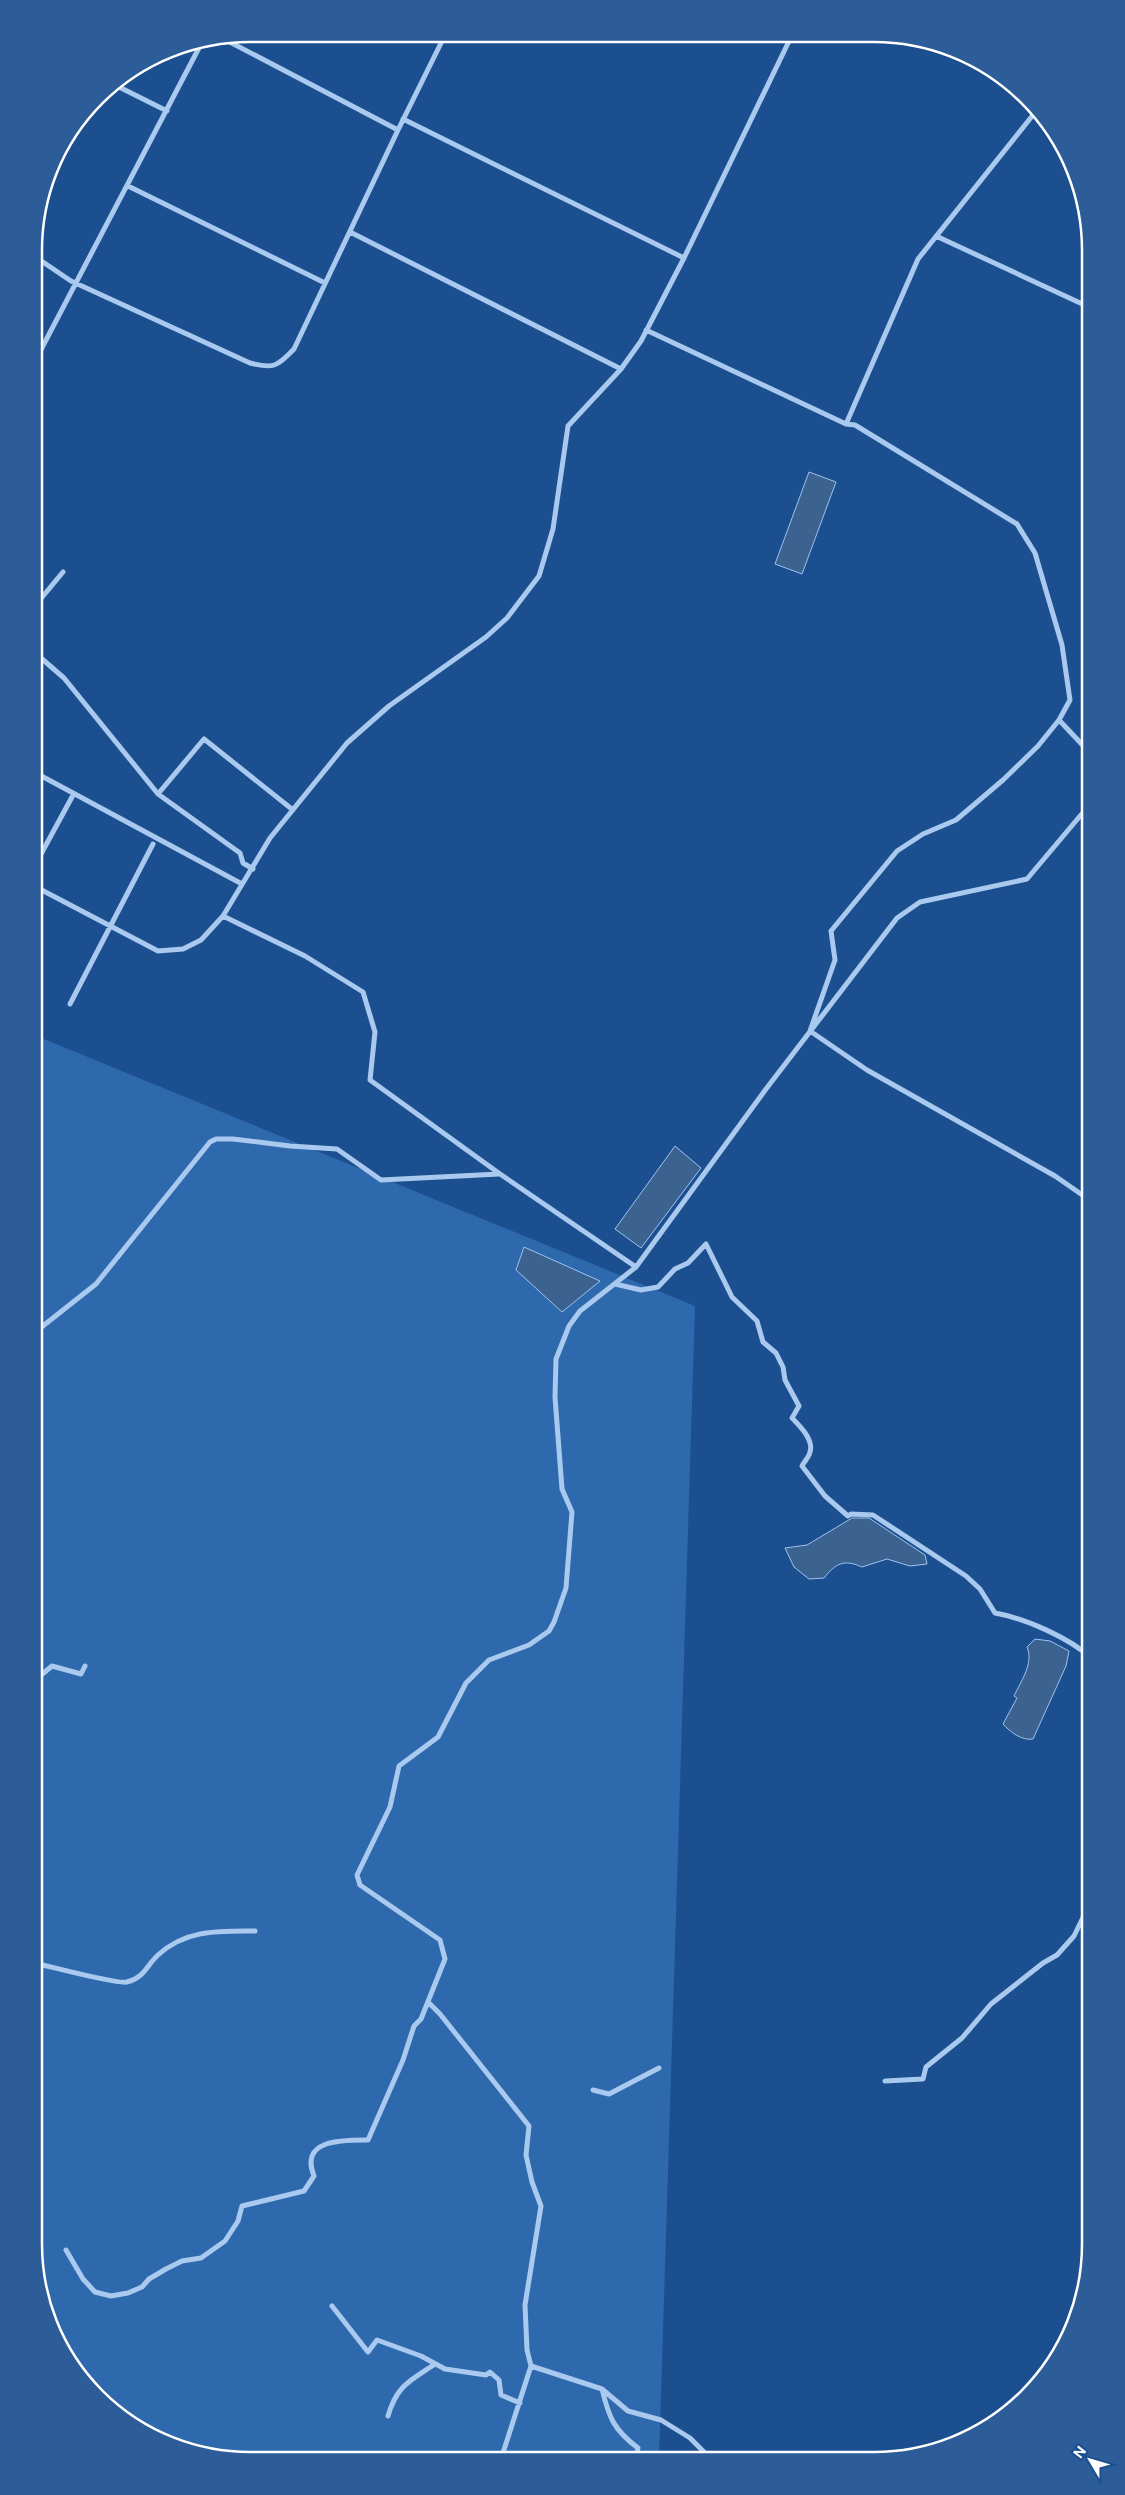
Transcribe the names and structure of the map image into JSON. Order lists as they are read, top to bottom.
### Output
{
  "north": "top left"
}
